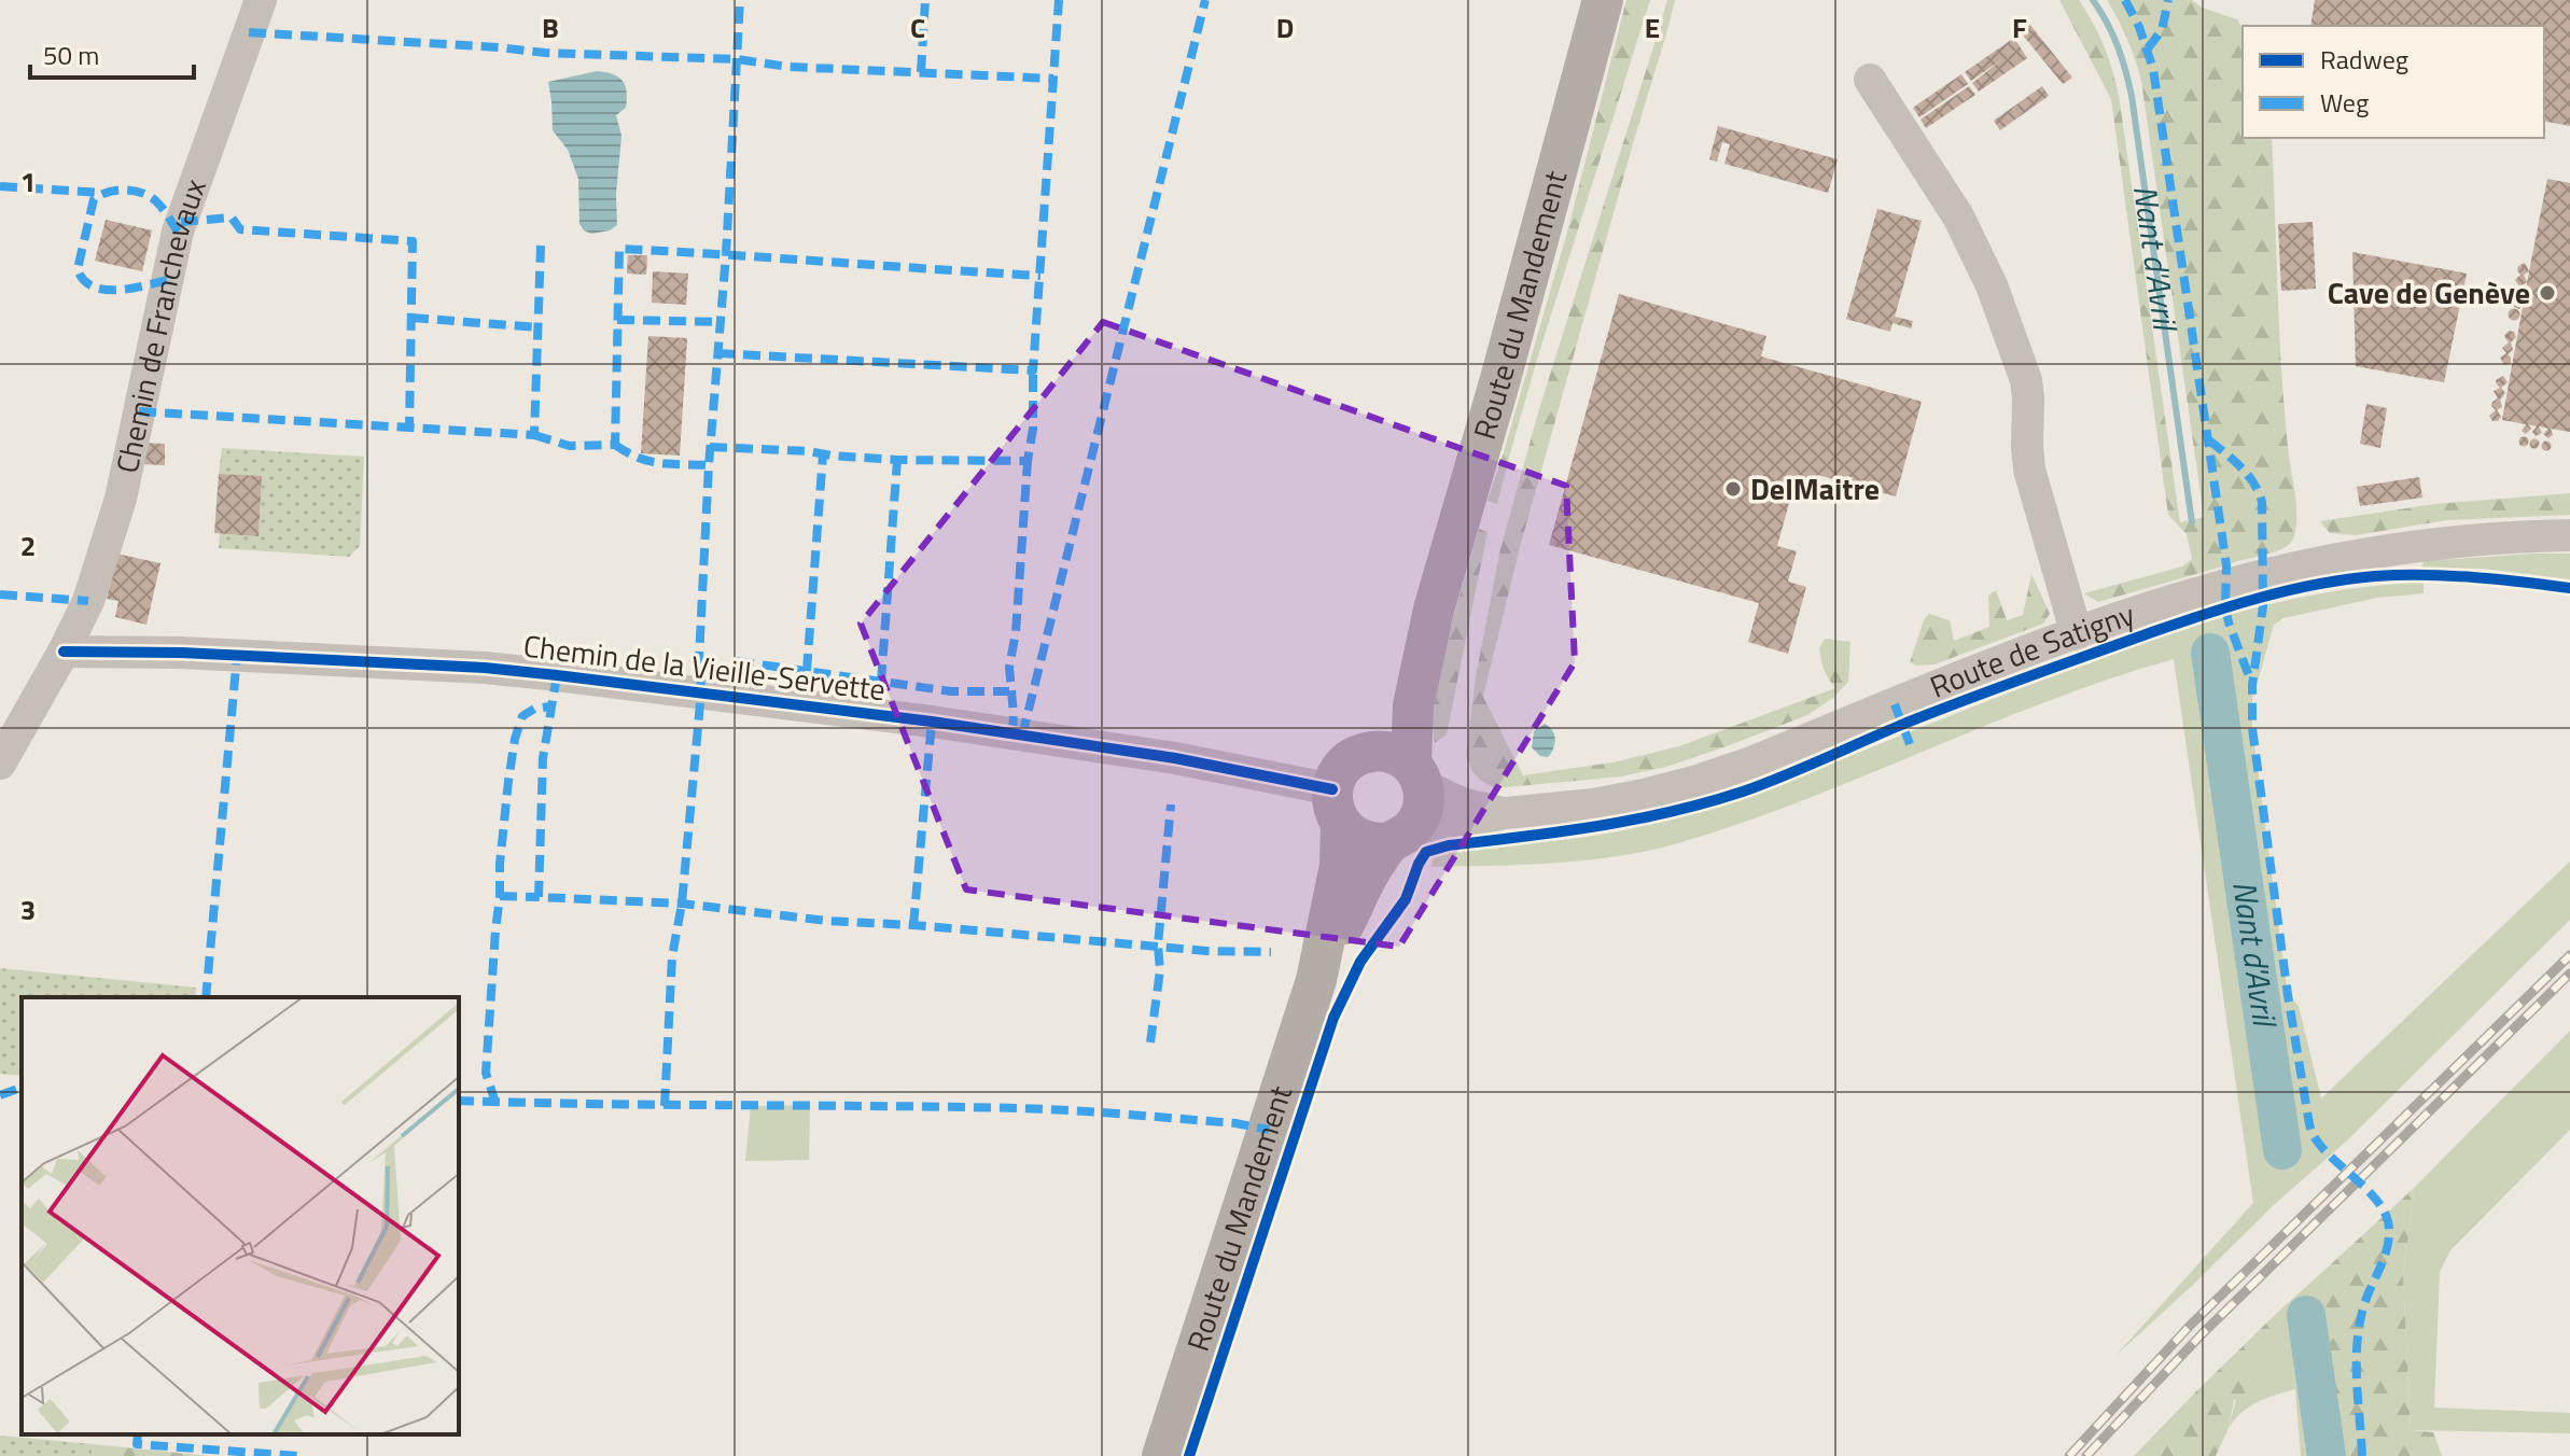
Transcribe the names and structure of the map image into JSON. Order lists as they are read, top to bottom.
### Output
{
  "streets": {
    "main road": ["Route du Mandement"],
    "street": ["Chemin de Franchevaux", "Route de Satigny", "Chemin de la Vieille-Servette"]
  },
  "crossings": [
    ["Route du Mandement", "Route de Satigny"],
    ["Route du Mandement", "Chemin de la Vieille-Servette"],
    ["Chemin de Franchevaux", "Chemin de la Vieille-Servette"],
    ["Route de Satigny", "Chemin de la Vieille-Servette"]
  ],
  "water": ["Nant d'Avril"],
  "places": ["Cave de Genève", "DelMaitre"],
  "legend": ["Radweg", "Weg"],
  "scale_bar": "50 m",
  "grid": {
    "columns": [
      "B",
      "C",
      "D",
      "E",
      "F"
    ],
    "rows": ["1", "2", "3"]
  }
}
